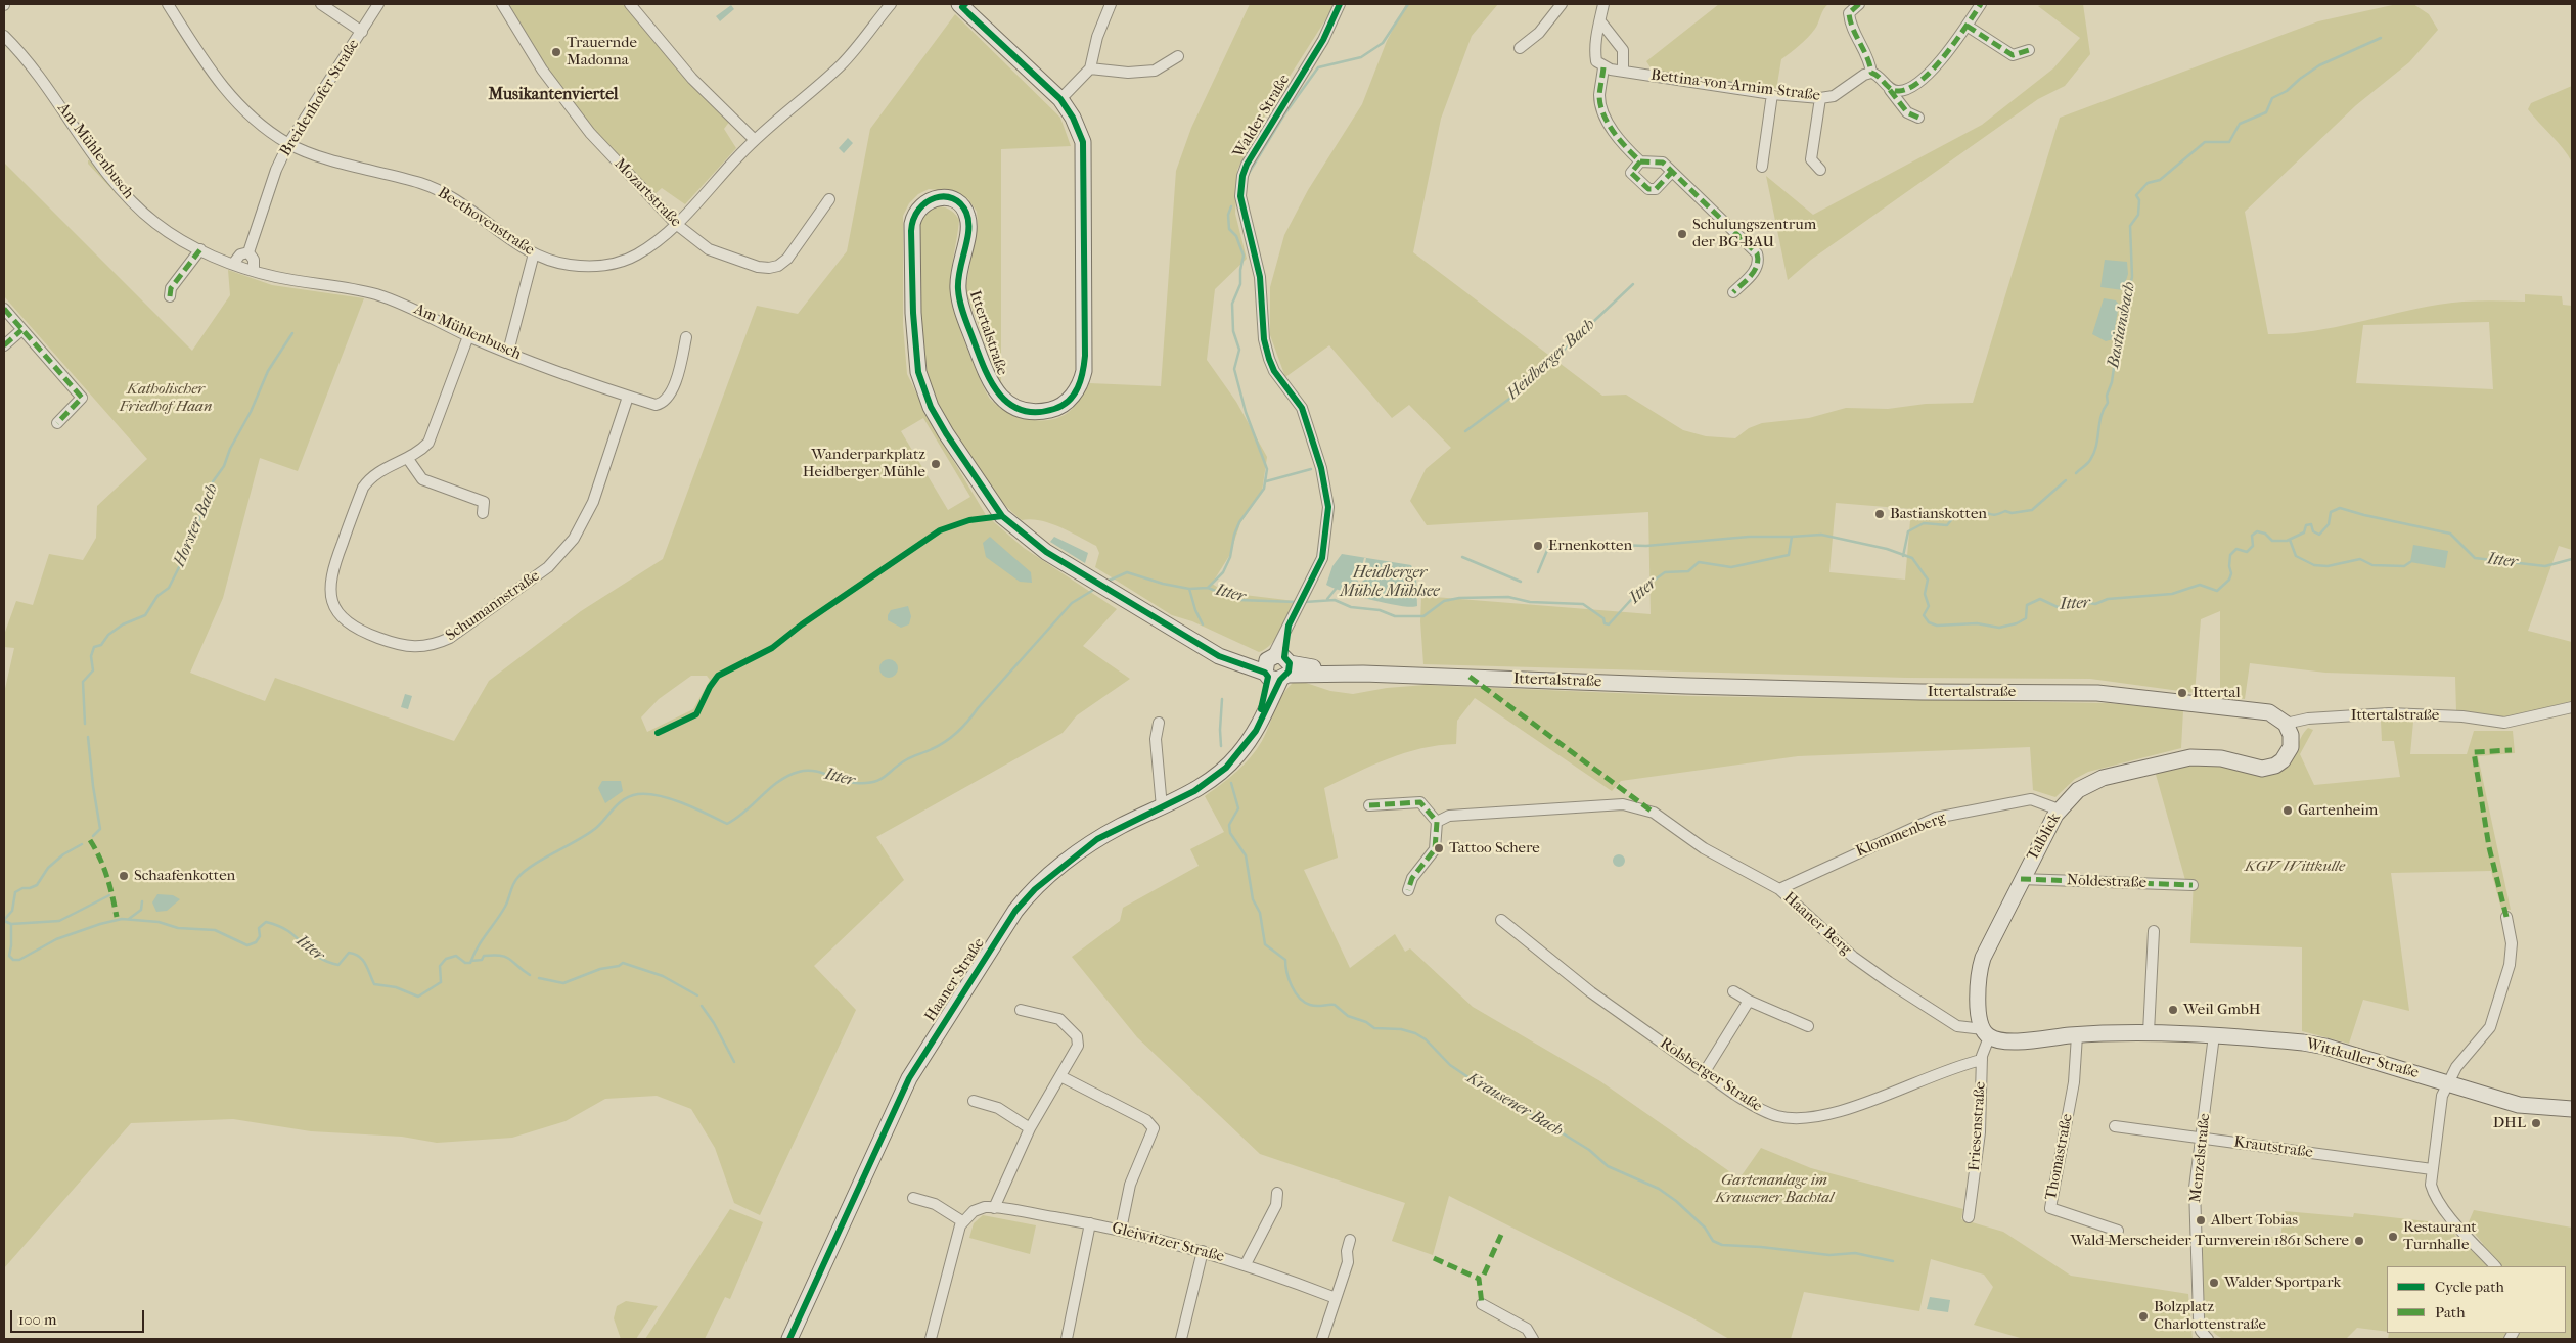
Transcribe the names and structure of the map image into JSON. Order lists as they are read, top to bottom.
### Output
{
  "streets": {
    "main road": [
      "Ittertalstraße",
      "Talblick",
      "Haaner Straße",
      "Wittkuller Straße"
    ],
    "street": [
      "Bettina-von-Arnim-Straße",
      "Breidenhofer Straße",
      "Walder Straße",
      "Am Mühlenbusch",
      "Mozartstraße",
      "Beethovenstraße",
      "Schumannstraße",
      "Klommenberg",
      "Noldestraße",
      "Haaner Berg",
      "Rolsberger Straße",
      "Friesenstraße",
      "Krautstraße",
      "Thomastraße",
      "Menzelstraße",
      "Gleiwitzer Straße"
    ]
  },
  "crossings": [
    ["Breidenhofer Straße", "Beethovenstraße"],
    ["Walder Straße", "Haaner Straße"],
    ["Am Mühlenbusch", "Schumannstraße"],
    ["Mozartstraße", "Beethovenstraße"],
    ["Ittertalstraße", "Talblick"],
    ["Ittertalstraße", "Haaner Straße"],
    ["Klommenberg", "Talblick"],
    ["Klommenberg", "Haaner Berg"],
    ["Talblick", "Noldestraße"],
    ["Talblick", "Haaner Berg"],
    ["Talblick", "Wittkuller Straße"],
    ["Talblick", "Friesenstraße"],
    ["Haaner Berg", "Wittkuller Straße"],
    ["Haaner Berg", "Friesenstraße"],
    ["Wittkuller Straße", "Friesenstraße"],
    ["Wittkuller Straße", "Thomastraße"],
    ["Wittkuller Straße", "Menzelstraße"],
    ["Rolsberger Straße", "Friesenstraße"],
    ["Krautstraße", "Menzelstraße"]
  ],
  "districts": ["Musikantenviertel"],
  "water": [
    "Bastiansbach",
    "Heidberger Bach",
    "Horster Bach",
    "Itter",
    "Heidberger Mühle Mühlsee",
    "Krausener Bach"
  ],
  "parks": ["Katholischer Friedhof Haan", "KGV Wittkulle", "Gartenanlage im Krausener Bachtal"],
  "places": [
    "Trauernde Madonna",
    "Schulungszentrum der BG-BAU",
    "Wanderparkplatz Heidberger Mühle",
    "Bastianskotten",
    "Ernenkotten",
    "Ittertal",
    "Gartenheim",
    "Tattoo Schere",
    "Schaafenkotten",
    "Weil GmbH",
    "DHL",
    "Albert Tobias",
    "Restaurant Turnhalle",
    "Wald-Merscheider Turnverein 1861 Schere",
    "Walder Sportpark",
    "Bolzplatz Charlottenstraße"
  ],
  "legend": ["Cycle path", "Path"],
  "scale_bar": "100 m"
}
